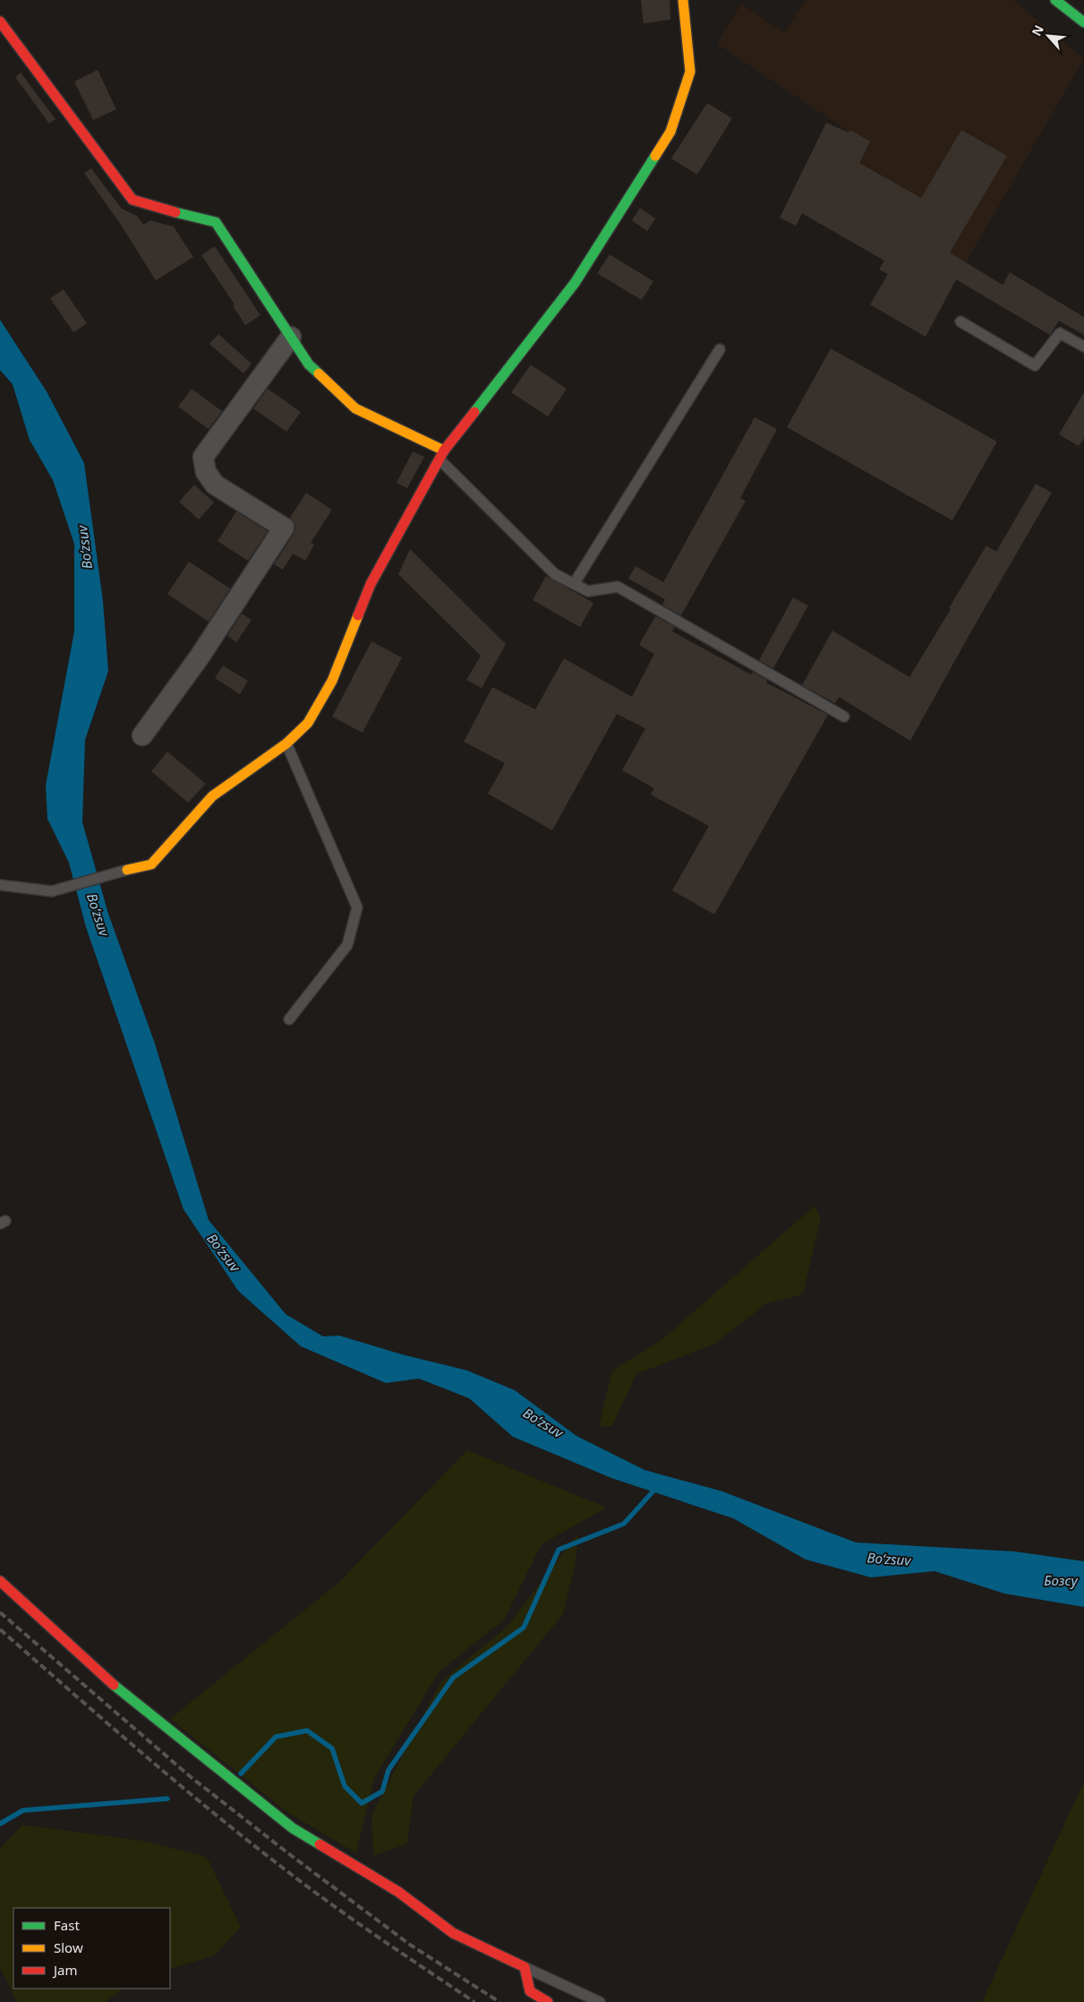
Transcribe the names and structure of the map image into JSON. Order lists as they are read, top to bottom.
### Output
{
  "water": ["Boʻzsuv", "Бозсу"],
  "legend": ["Fast", "Slow", "Jam"],
  "north": "top left"
}
